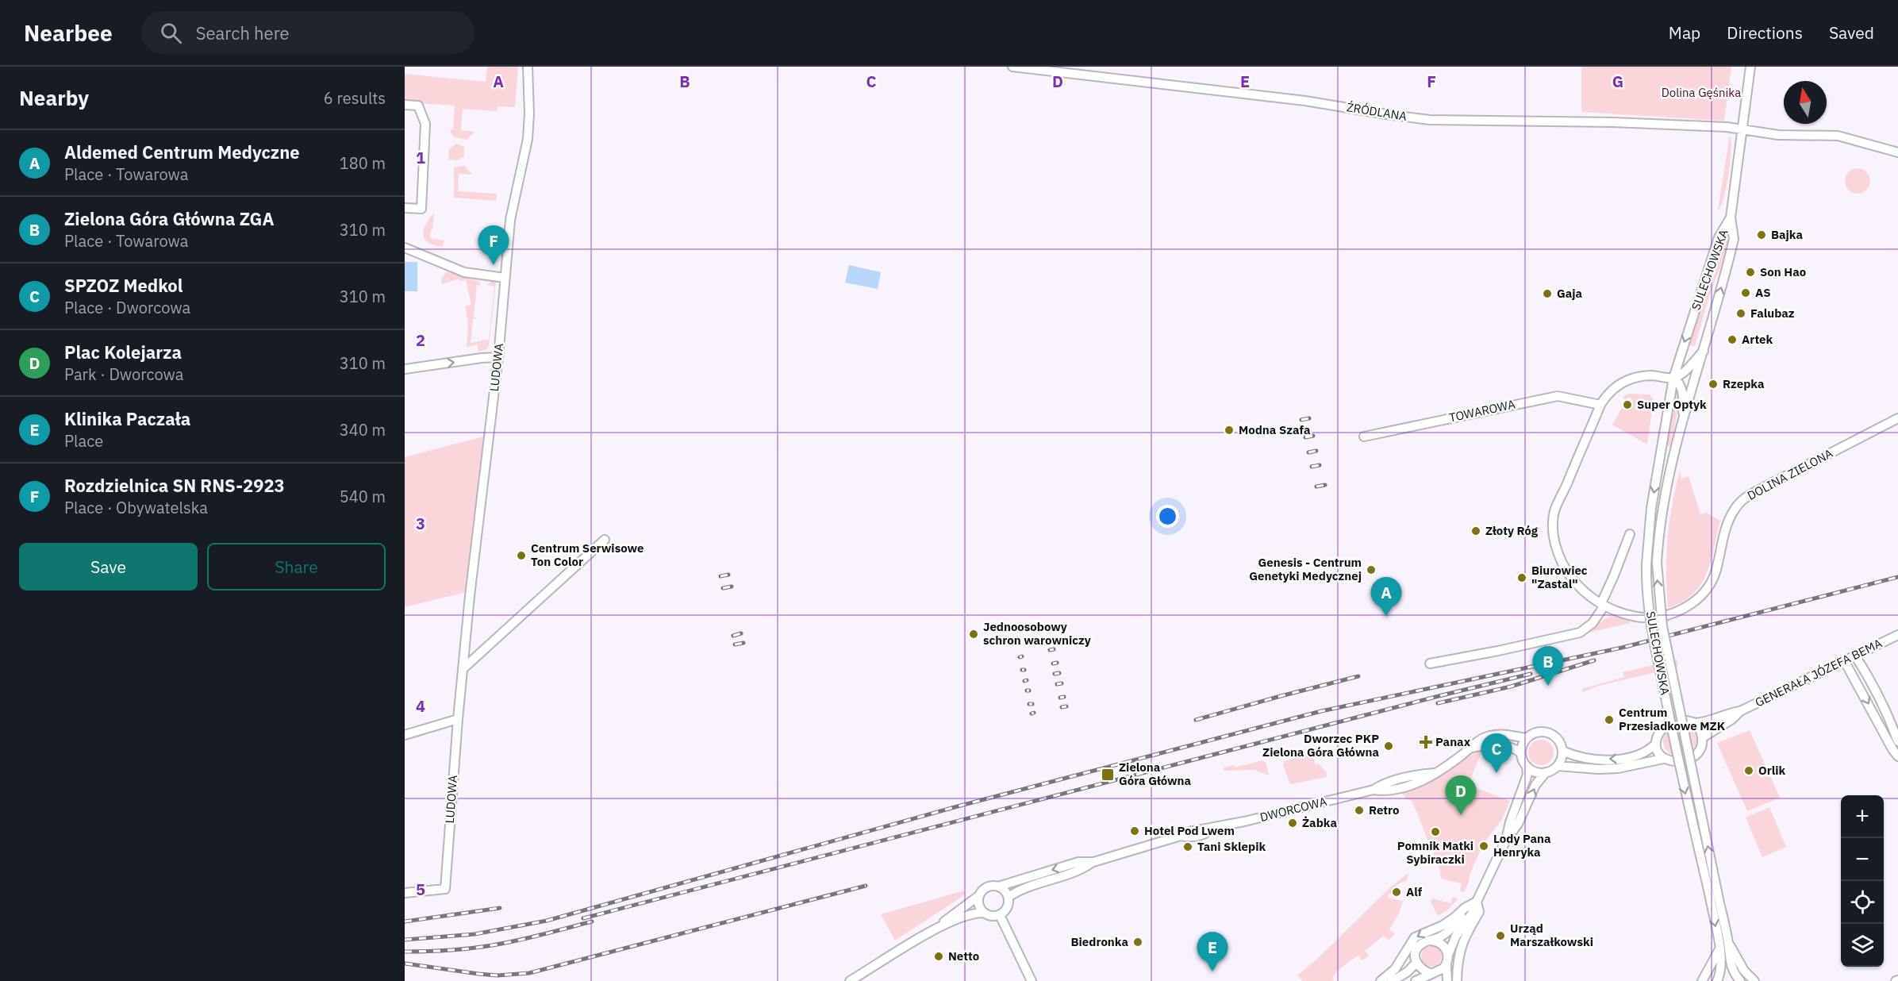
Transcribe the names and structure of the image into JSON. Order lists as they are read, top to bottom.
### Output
{
  "streets": {
    "street": [
      "ŹRÓDLANA",
      "SULECHOWSKA",
      "LUDOWA",
      "TOWAROWA",
      "DOLINA ZIELONA",
      "GENERAŁA JÓZEFA BEMA",
      "DWORCOWA"
    ]
  },
  "crossings": [
    ["ŹRÓDLANA", "SULECHOWSKA"]
  ],
  "parks": ["Dolina Gęśnika"],
  "places": {
    "other": [
      "Bajka",
      "Son Hao",
      "AS",
      "Gaja",
      "Falubaz",
      "Artek",
      "Rzepka",
      "Super Optyk",
      "Modna Szafa",
      "Złoty Róg",
      "Centrum Serwisowe Ton Color",
      "Genesis - Centrum Genetyki Medycznej",
      "Biurowiec \"Zastal\"",
      "Jednoosobowy schron warowniczy",
      "Centrum Przesiadkowe MZK",
      "Dworzec PKP Zielona Góra Główna",
      "Orlik",
      "Retro",
      "Żabka",
      "Hotel Pod Lwem",
      "Pomnik Matki Sybiraczki",
      "Lody Pana Henryka",
      "Tani Sklepik",
      "Alf",
      "Urząd Marszałkowski",
      "Biedronka",
      "Netto"
    ],
    "health": ["Panax"],
    "transit": ["Zielona Góra Główna"]
  },
  "north": "top",
  "page": {
    "header": "Nearbee",
    "search": "Search here",
    "nav": ["Map", "Directions", "Saved"],
    "heading": ["Nearby", "6 results"],
    "list": [
      {
        "mark": "A",
        "name": "Aldemed Centrum Medyczne",
        "note": "Place · Towarowa",
        "value": "180 m"
      },
      {
        "mark": "B",
        "name": "Zielona Góra Główna ZGA",
        "note": "Place · Towarowa",
        "value": "310 m"
      },
      {
        "mark": "C",
        "name": "SPZOZ Medkol",
        "note": "Place · Dworcowa",
        "value": "310 m"
      },
      {
        "mark": "D",
        "name": "Plac Kolejarza",
        "note": "Park · Dworcowa",
        "value": "310 m"
      },
      {
        "mark": "E",
        "name": "Klinika Paczała",
        "note": "Place",
        "value": "340 m"
      },
      {
        "mark": "F",
        "name": "Rozdzielnica SN RNS-2923",
        "note": "Place · Obywatelska",
        "value": "540 m"
      }
    ],
    "pins": [
      "F",
      "A",
      "B",
      "C",
      "D",
      "E"
    ],
    "buttons": ["Save", "Share"],
    "map_buttons": ["+", "−"]
  },
  "grid": {
    "columns": [
      "A",
      "B",
      "C",
      "D",
      "E",
      "F",
      "G"
    ],
    "rows": [
      "1",
      "2",
      "3",
      "4",
      "5"
    ]
  }
}
